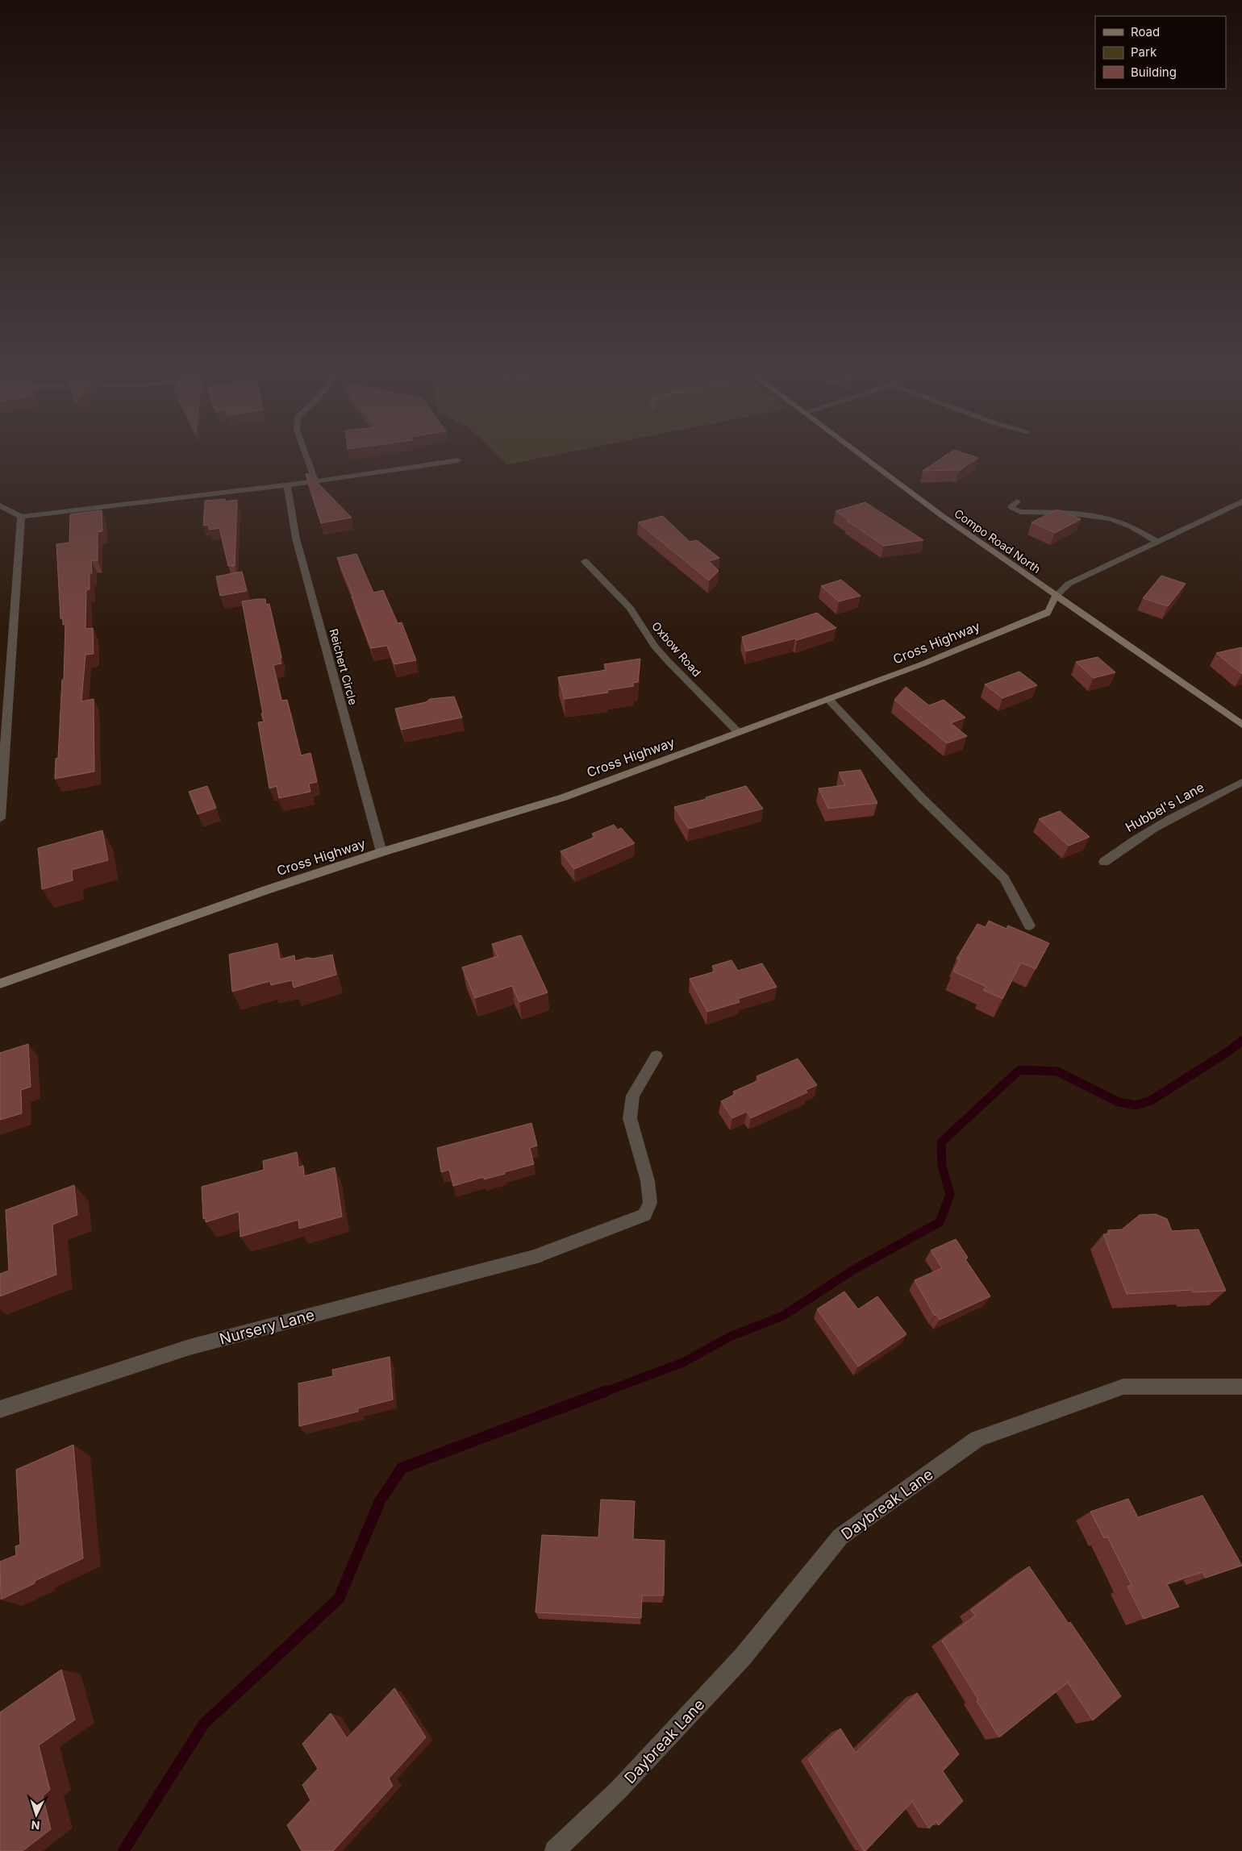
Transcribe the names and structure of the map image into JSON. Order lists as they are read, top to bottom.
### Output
{
  "streets": {
    "main road": ["Compo Road North", "Cross Highway"],
    "street": [
      "Oxbow Road",
      "Reichert Circle",
      "Hubbel's Lane",
      "Nursery Lane",
      "Daybreak Lane"
    ]
  },
  "crossings": [
    ["Compo Road North", "Cross Highway"],
    ["Cross Highway", "Oxbow Road"],
    ["Cross Highway", "Reichert Circle"]
  ],
  "legend": ["Road", "Park", "Building"],
  "north": "bottom"
}
